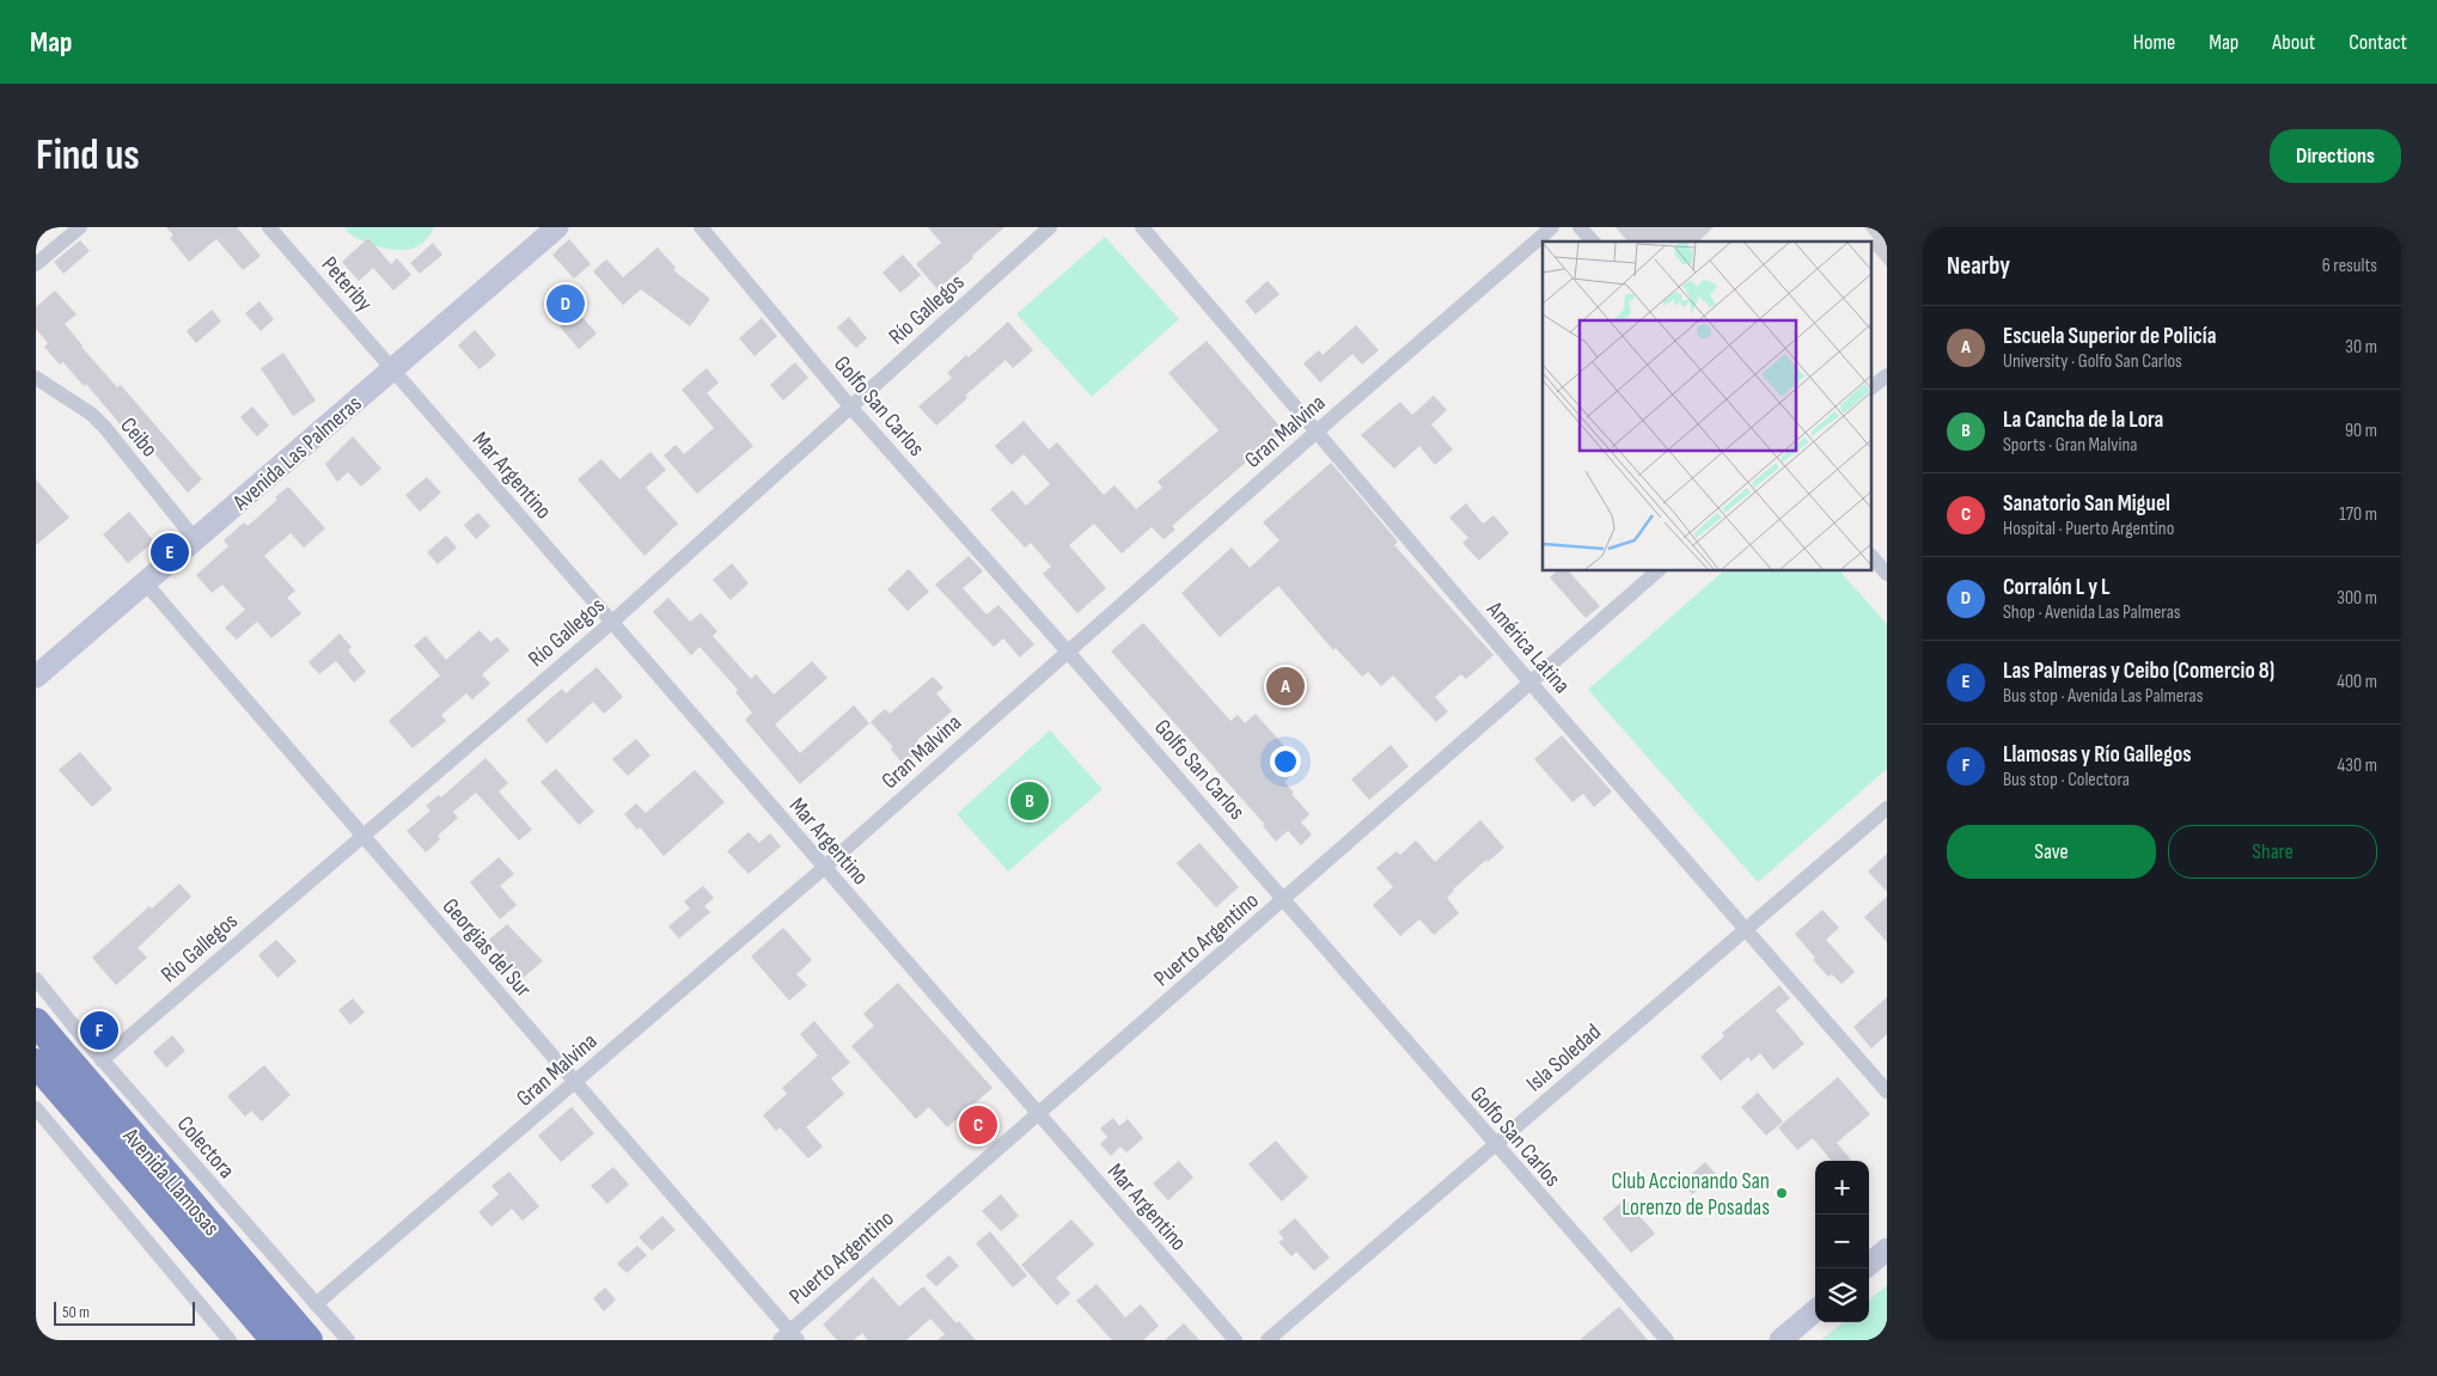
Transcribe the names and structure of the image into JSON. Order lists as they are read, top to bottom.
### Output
{
  "streets": {
    "highway": ["Avenida Llamosas"],
    "main road": ["Avenida Las Palmeras"],
    "street": [
      "Peteriby",
      "Río Gallegos",
      "Golfo San Carlos",
      "Gran Malvina",
      "Ceibo",
      "Mar Argentino",
      "América Latina",
      "Puerto Argentino",
      "Georgias del Sur",
      "Isla Soledad",
      "Colectora"
    ]
  },
  "crossings": [
    ["Peteriby", "Avenida Las Palmeras"],
    ["Peteriby", "Mar Argentino"],
    ["Río Gallegos", "Golfo San Carlos"],
    ["Río Gallegos", "Mar Argentino"],
    ["Río Gallegos", "Georgias del Sur"],
    ["Río Gallegos", "Colectora"],
    ["Golfo San Carlos", "Gran Malvina"],
    ["Golfo San Carlos", "Puerto Argentino"],
    ["Golfo San Carlos", "Isla Soledad"],
    ["Gran Malvina", "Mar Argentino"],
    ["Gran Malvina", "América Latina"],
    ["Gran Malvina", "Georgias del Sur"],
    ["Gran Malvina", "Colectora"],
    ["Ceibo", "Avenida Las Palmeras"],
    ["Avenida Las Palmeras", "Mar Argentino"],
    ["Avenida Las Palmeras", "Georgias del Sur"],
    ["Mar Argentino", "Puerto Argentino"],
    ["América Latina", "Puerto Argentino"],
    ["América Latina", "Isla Soledad"],
    ["Puerto Argentino", "Georgias del Sur"]
  ],
  "places": ["Club Accionando San Lorenzo de Posadas"],
  "scale_bar": "50 m",
  "page": {
    "header": "Map",
    "nav": [
      "Home",
      "Map",
      "About",
      "Contact"
    ],
    "buttons": [
      "Directions",
      ["Save", "Share"]
    ],
    "title": "Find us",
    "heading": ["Nearby", "6 results"],
    "pins": [
      "D",
      "E",
      "A",
      "B",
      "F",
      "C"
    ],
    "list": [
      {
        "mark": "A",
        "name": "Escuela Superior de Policía",
        "note": "University · Golfo San Carlos",
        "value": "30 m"
      },
      {
        "mark": "B",
        "name": "La Cancha de la Lora",
        "note": "Sports · Gran Malvina",
        "value": "90 m"
      },
      {
        "mark": "C",
        "name": "Sanatorio San Miguel",
        "note": "Hospital · Puerto Argentino",
        "value": "170 m"
      },
      {
        "mark": "D",
        "name": "Corralón L y L",
        "note": "Shop · Avenida Las Palmeras",
        "value": "300 m"
      },
      {
        "mark": "E",
        "name": "Las Palmeras y Ceibo (Comercio 8)",
        "note": "Bus stop · Avenida Las Palmeras",
        "value": "400 m"
      },
      {
        "mark": "F",
        "name": "Llamosas y Río Gallegos",
        "note": "Bus stop · Colectora",
        "value": "430 m"
      }
    ],
    "map_buttons": ["+", "−"],
    "scale": "50 m"
  }
}
